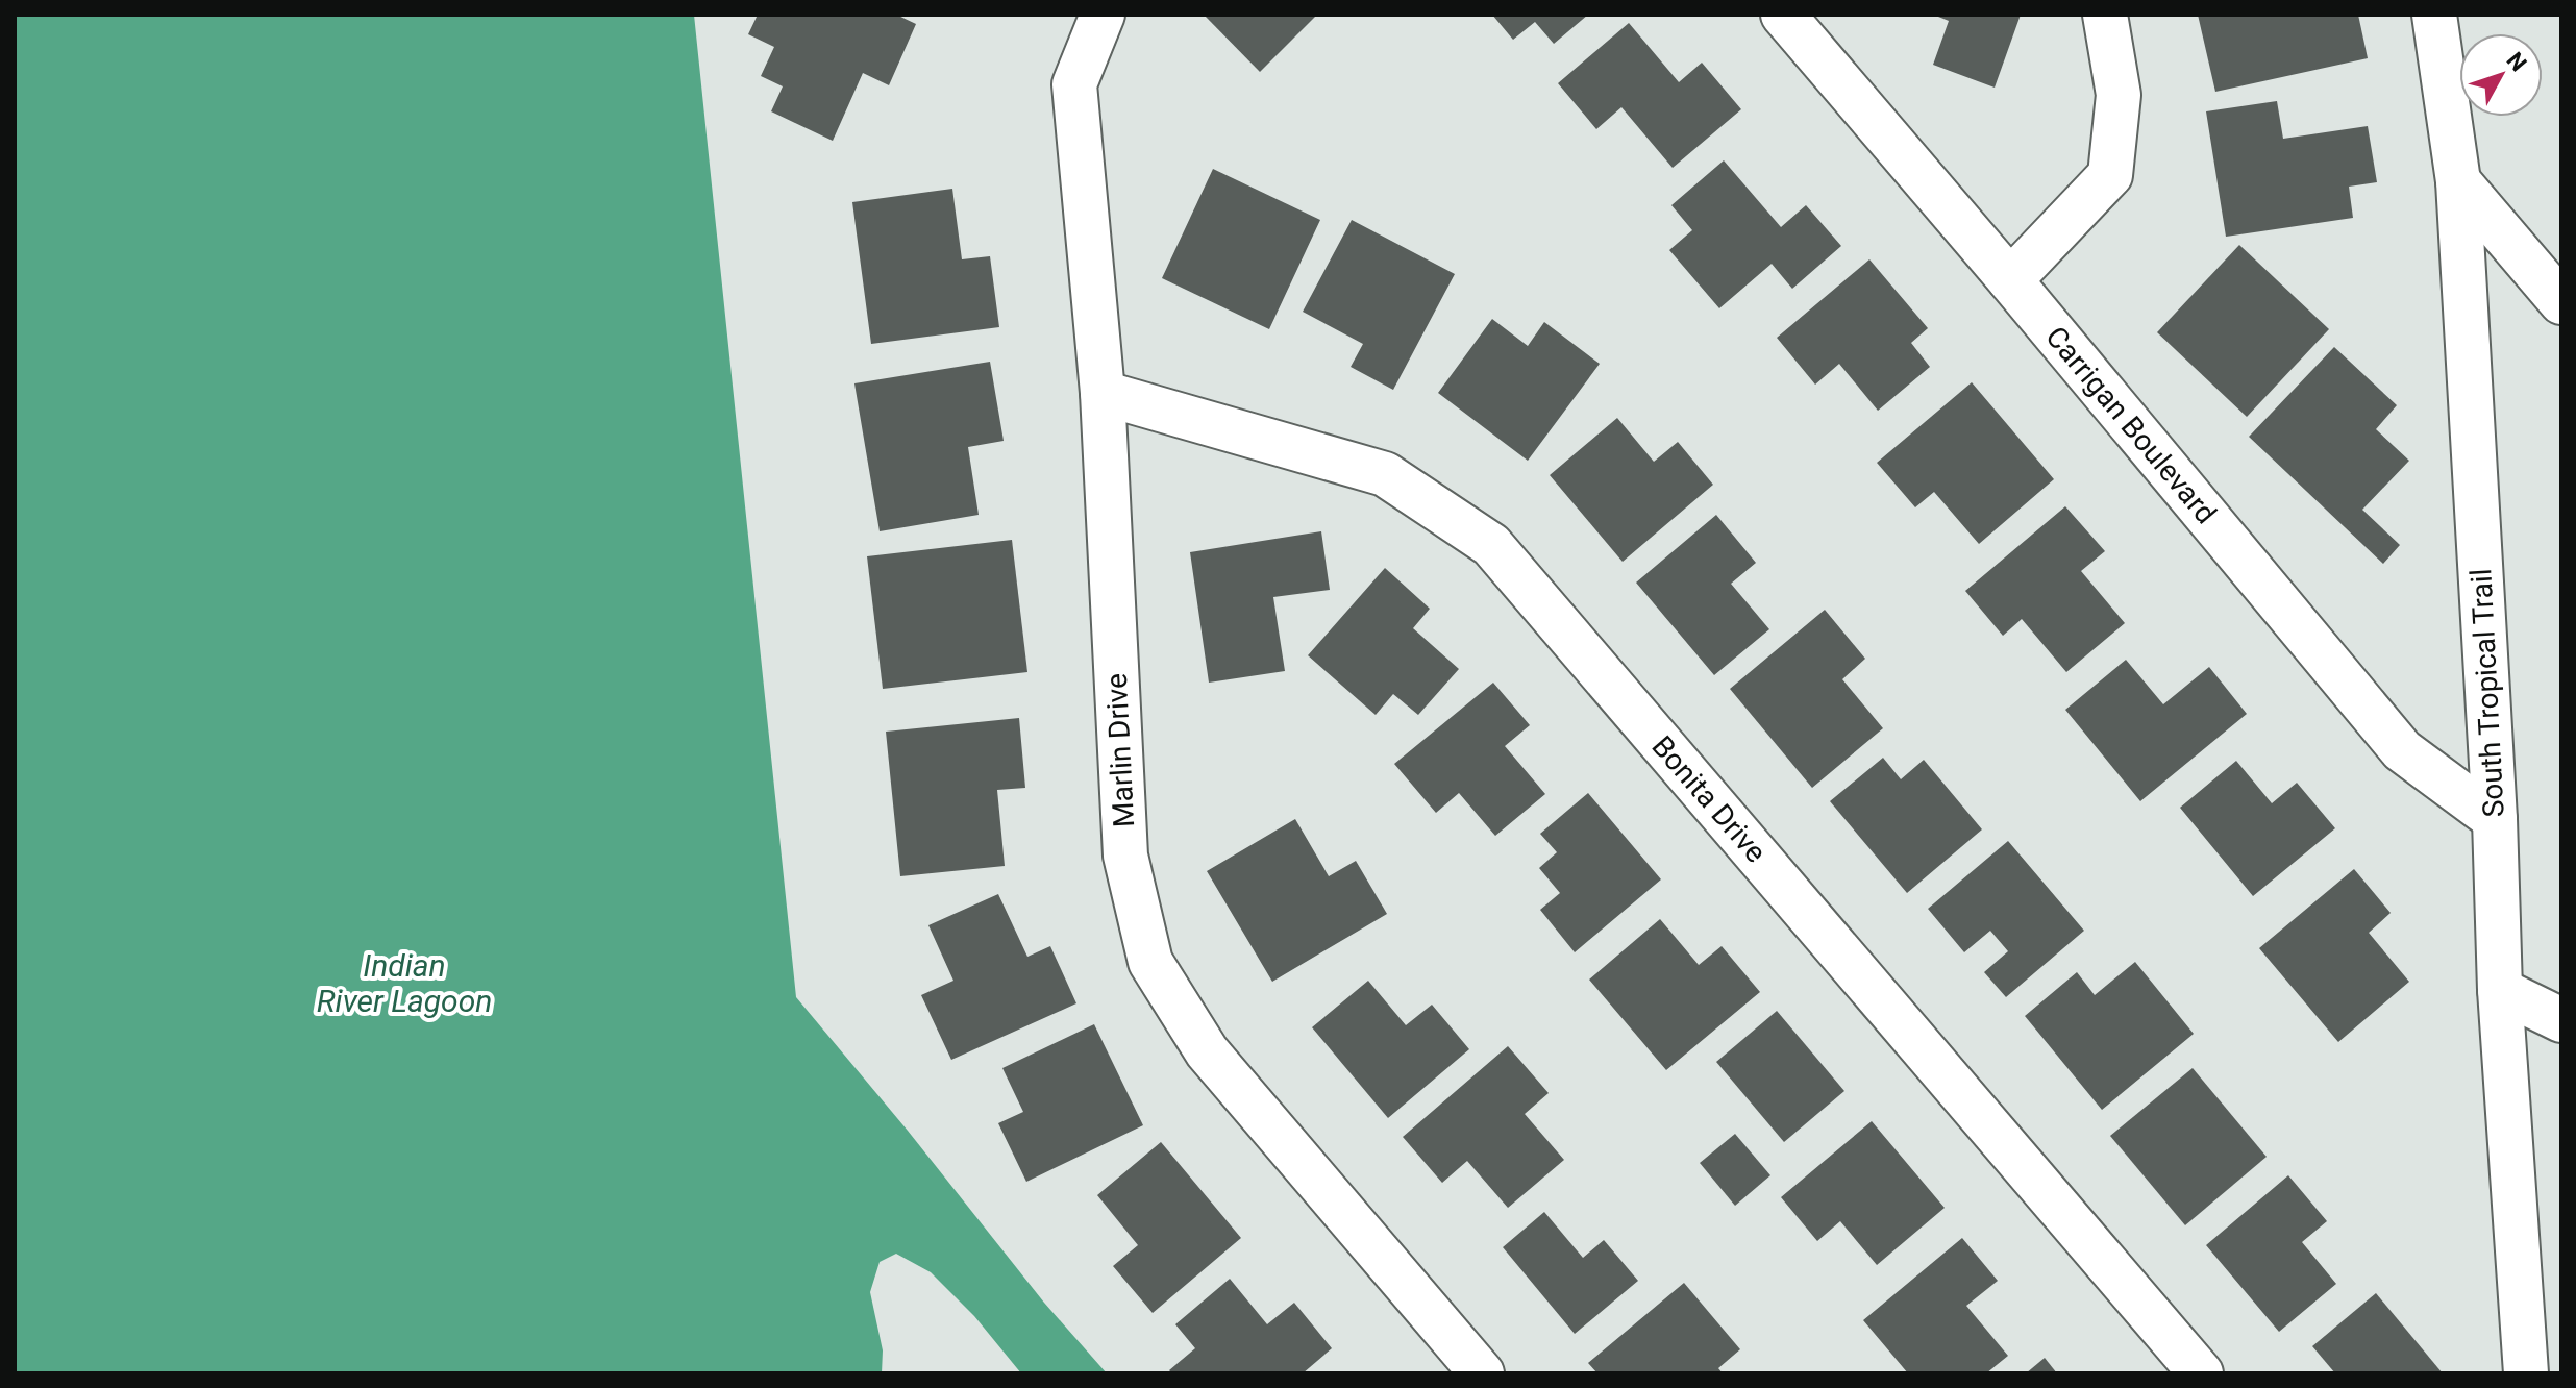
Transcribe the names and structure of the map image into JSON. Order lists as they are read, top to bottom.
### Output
{
  "streets": {
    "street": [
      "Carrigan Boulevard",
      "South Tropical Trail",
      "Marlin Drive",
      "Bonita Drive"
    ]
  },
  "crossings": [
    ["Carrigan Boulevard", "South Tropical Trail"],
    ["Marlin Drive", "Bonita Drive"]
  ],
  "water": ["Indian River Lagoon"],
  "north": "top right"
}
